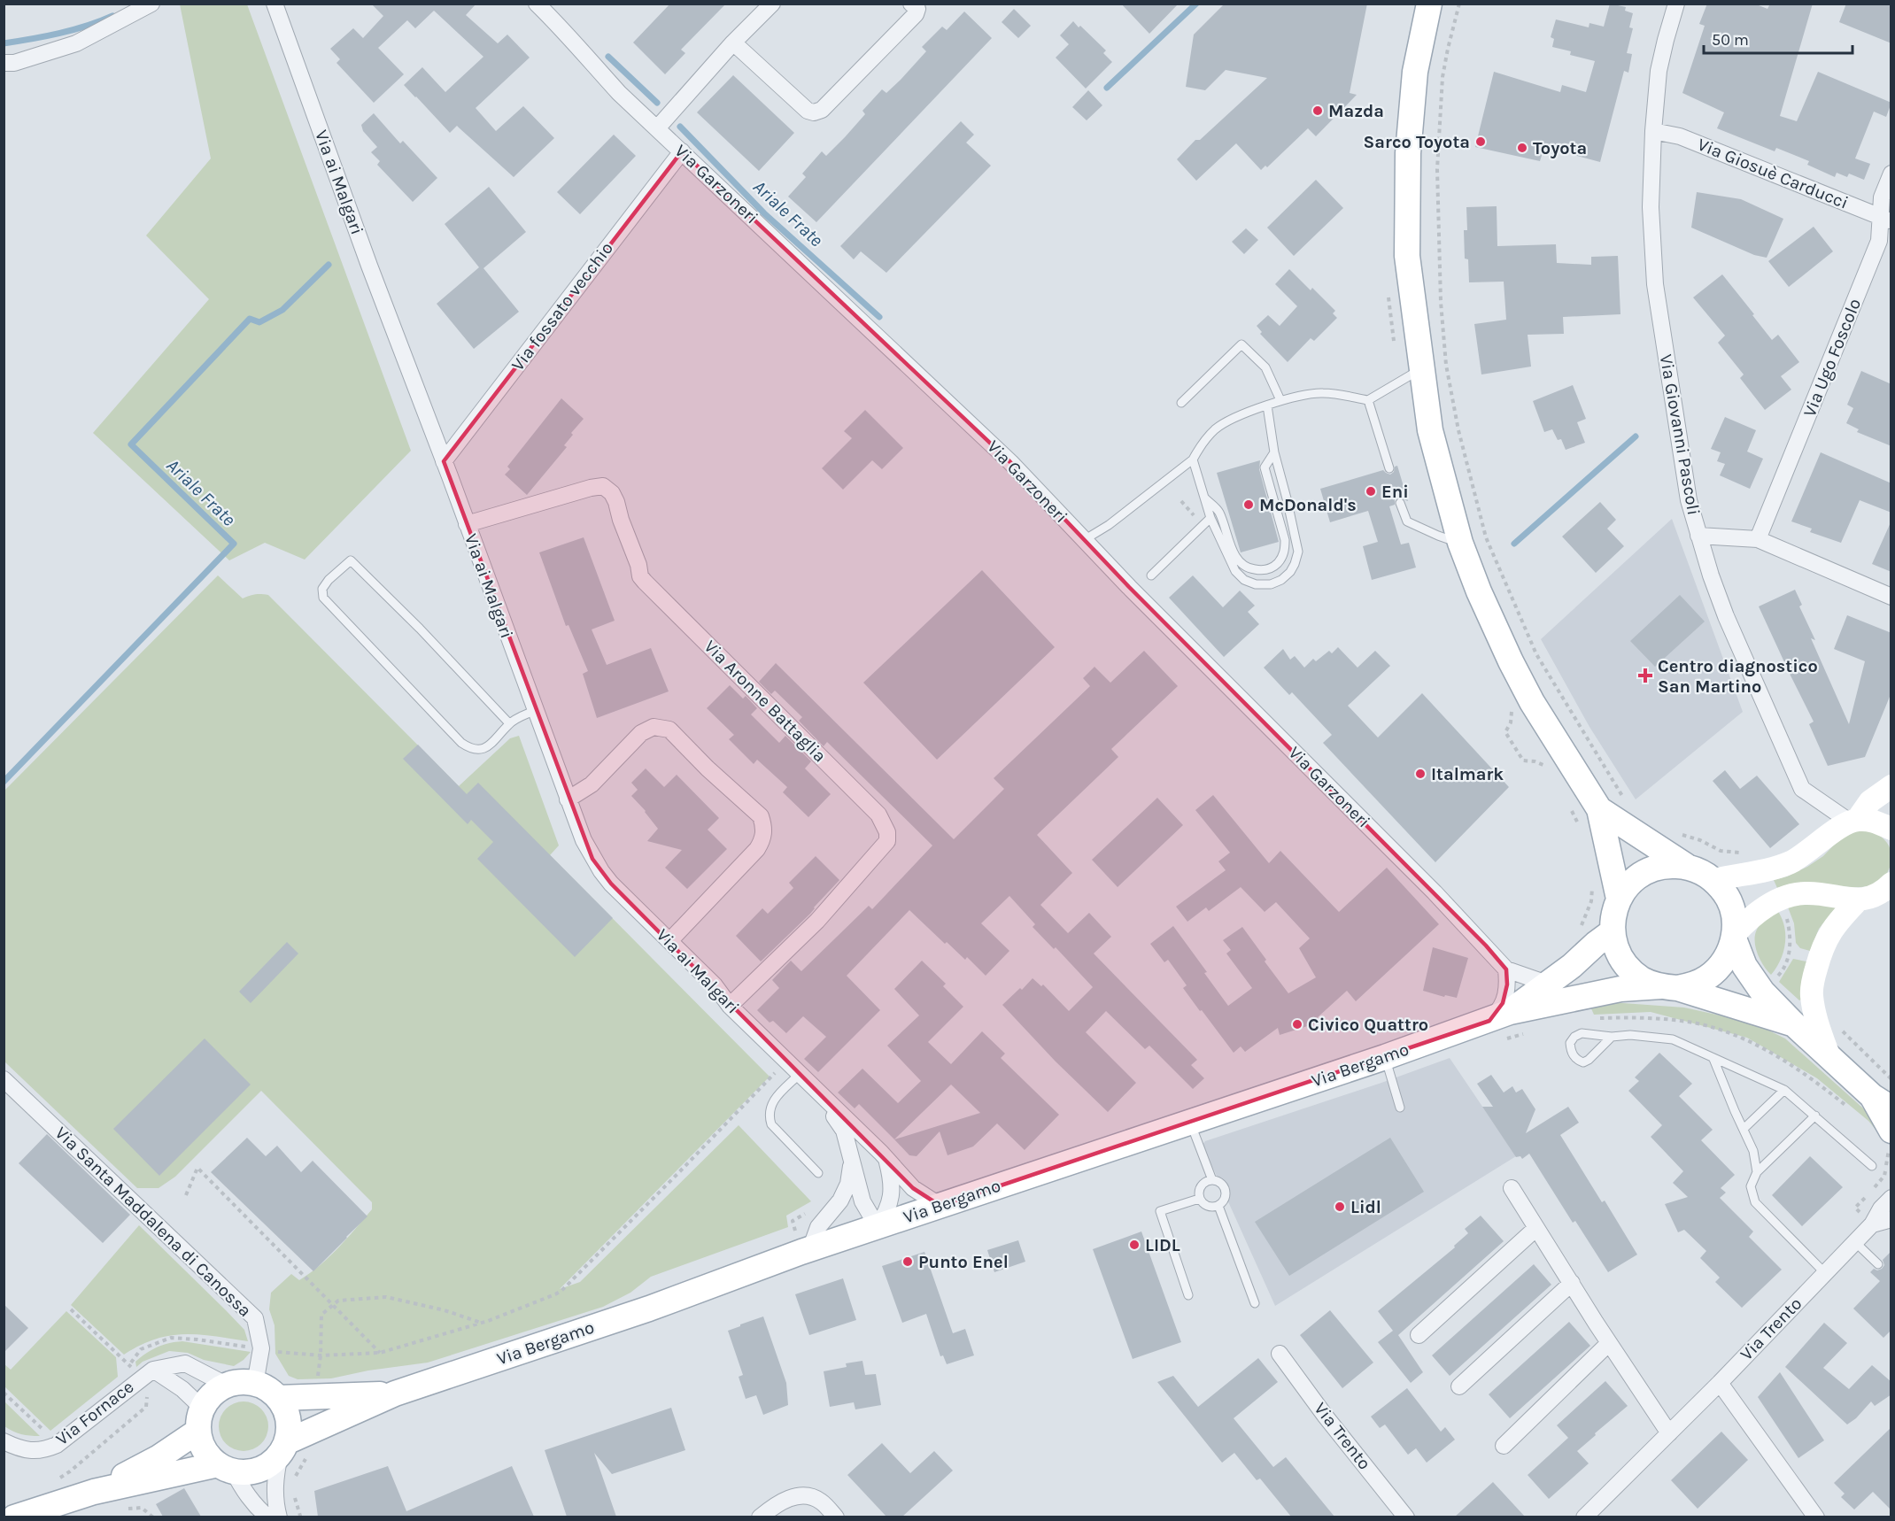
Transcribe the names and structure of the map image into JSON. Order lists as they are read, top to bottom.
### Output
{
  "streets": {
    "main road": ["Via Bergamo"],
    "street": [
      "Via Giosuè Carducci",
      "Via ai Malgari",
      "Via Garzoneri",
      "Via fossato vecchio",
      "Via Ugo Foscolo",
      "Via Giovanni Pascoli",
      "Via Aronne Battaglia",
      "Via Santa Maddalena di Canossa",
      "Via Trento",
      "Via Fornace"
    ]
  },
  "crossings": [
    ["Via Giosuè Carducci", "Via Ugo Foscolo"],
    ["Via Giosuè Carducci", "Via Giovanni Pascoli"],
    ["Via ai Malgari", "Via fossato vecchio"],
    ["Via ai Malgari", "Via Aronne Battaglia"],
    ["Via ai Malgari", "Via Bergamo"],
    ["Via Garzoneri", "Via fossato vecchio"],
    ["Via Garzoneri", "Via Bergamo"],
    ["Via Bergamo", "Via Santa Maddalena di Canossa"],
    ["Via Bergamo", "Via Fornace"],
    ["Via Santa Maddalena di Canossa", "Via Fornace"]
  ],
  "water": ["Ariale Frate"],
  "places": {
    "other": [
      "Mazda",
      "Sarco Toyota",
      "Toyota",
      "Eni",
      "McDonald's",
      "Italmark",
      "Civico Quattro",
      "Lidl",
      "LIDL",
      "Punto Enel"
    ],
    "health": ["Centro diagnostico San Martino"]
  },
  "scale_bar": "50 m"
}
